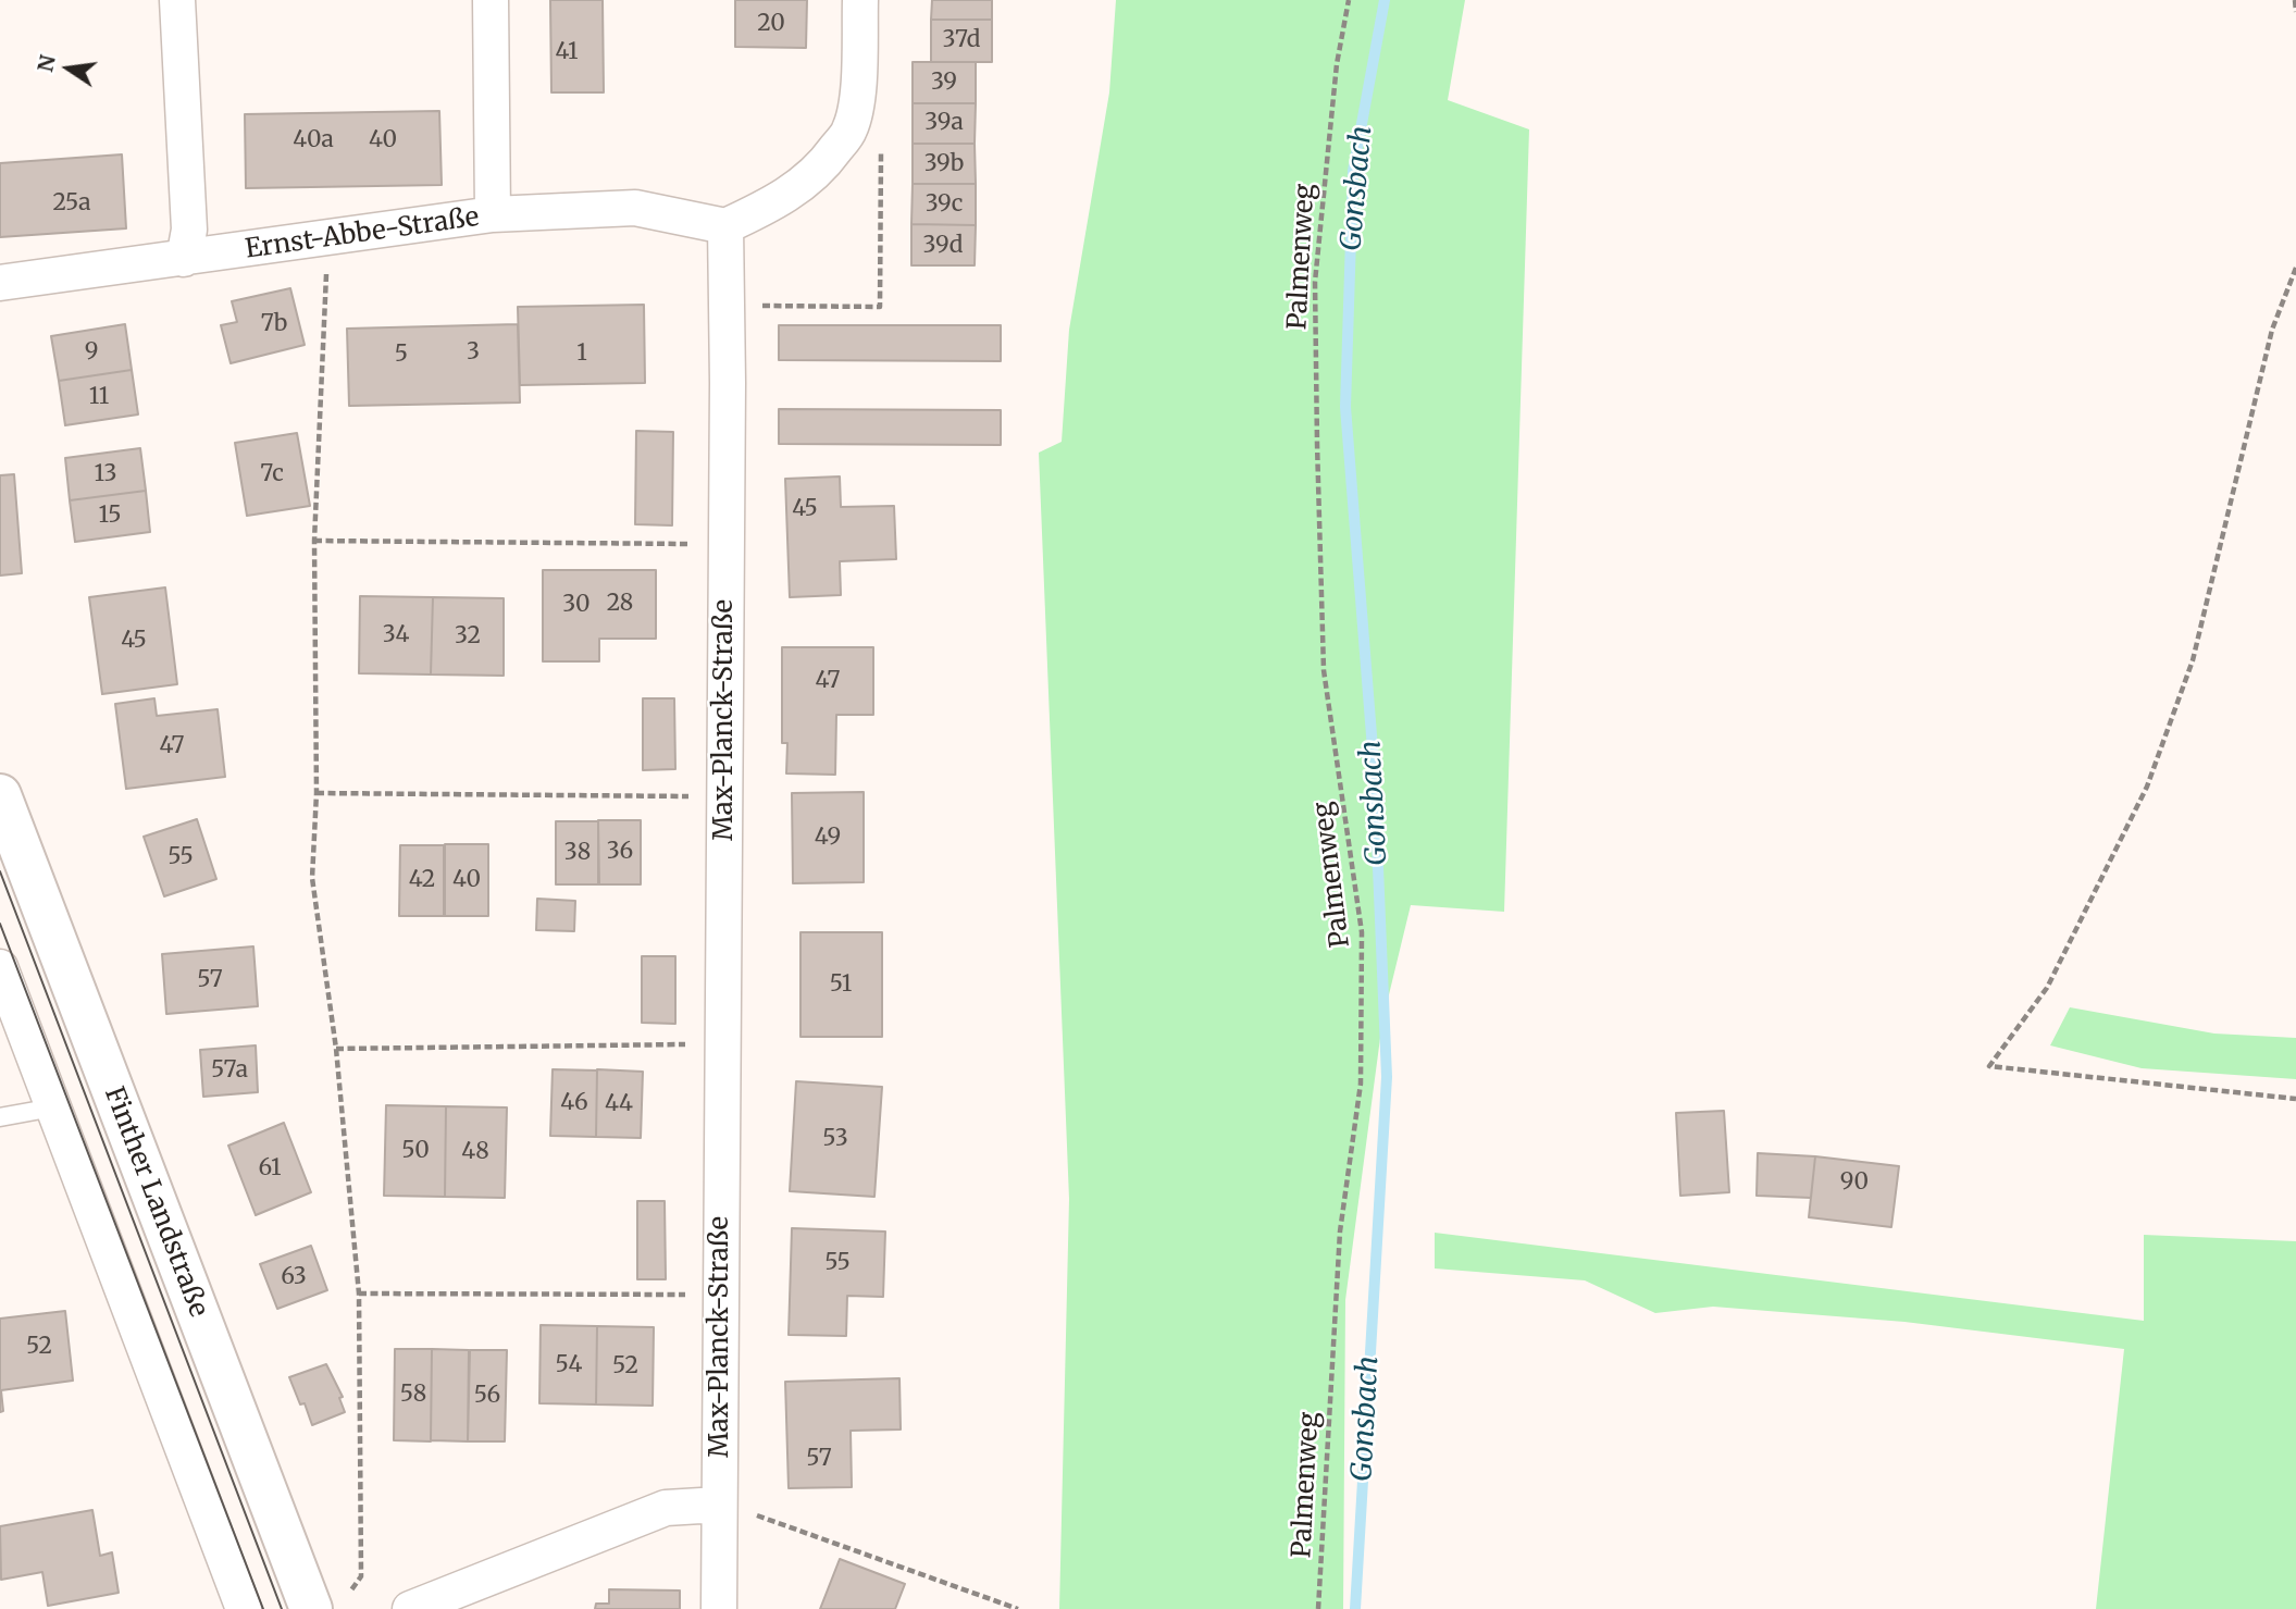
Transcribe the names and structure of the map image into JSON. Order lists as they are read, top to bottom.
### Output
{
  "streets": {
    "main road": ["Finther Landstraße"],
    "street": ["Ernst-Abbe-Straße", "Max-Planck-Straße"],
    "path": ["Palmenweg"]
  },
  "crossings": [
    ["Ernst-Abbe-Straße", "Max-Planck-Straße"]
  ],
  "water": ["Gonsbach"],
  "house_numbers": [
    "20",
    "37d",
    "41",
    "39",
    "39a",
    "40a",
    "40",
    "39b",
    "25a",
    "39c",
    "39d",
    "7b",
    "9",
    "3",
    "1",
    "5",
    "11",
    "13",
    "7c",
    "45",
    "15",
    "28",
    "30",
    "34",
    "32",
    "45",
    "47",
    "47",
    "49",
    "36",
    "38",
    "55",
    "42",
    "40",
    "57",
    "51",
    "57a",
    "46",
    "44",
    "53",
    "50",
    "48",
    "61",
    "90",
    "55",
    "63",
    "52",
    "54",
    "52",
    "58",
    "56",
    "57"
  ],
  "north": "left"
}
